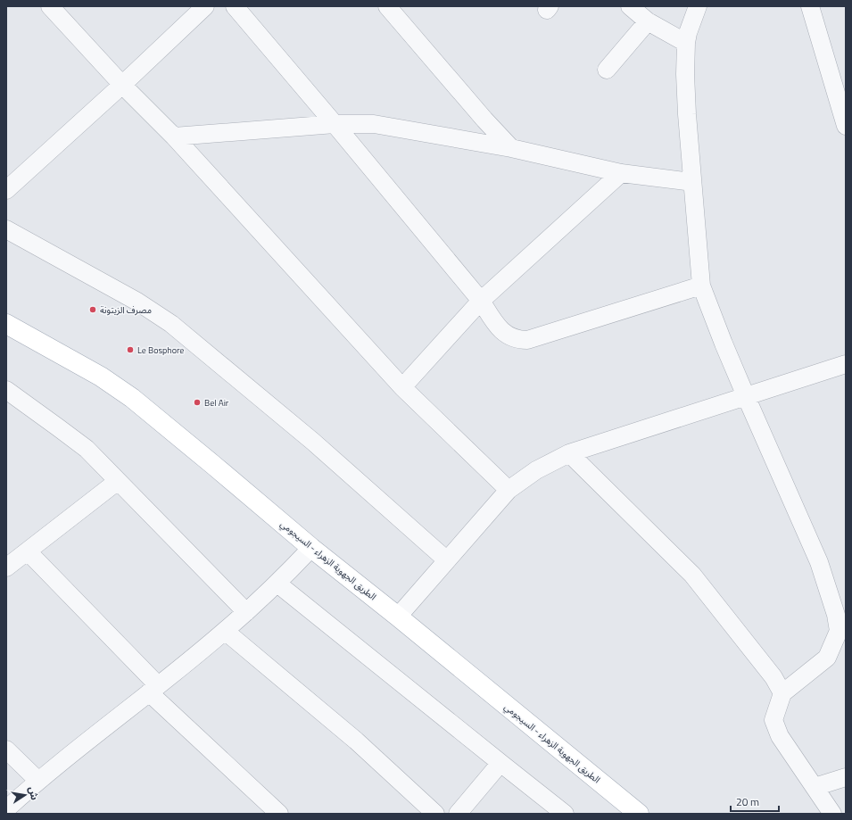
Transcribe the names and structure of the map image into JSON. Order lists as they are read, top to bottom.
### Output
{
  "streets": {
    "main road": ["الطريق الجهوية الزهراء - السيجومي"]
  },
  "places": ["مصرف الزيتونة", "Le Bosphore", "Bel Air"],
  "scale_bar": "20 m",
  "north": "right"
}
